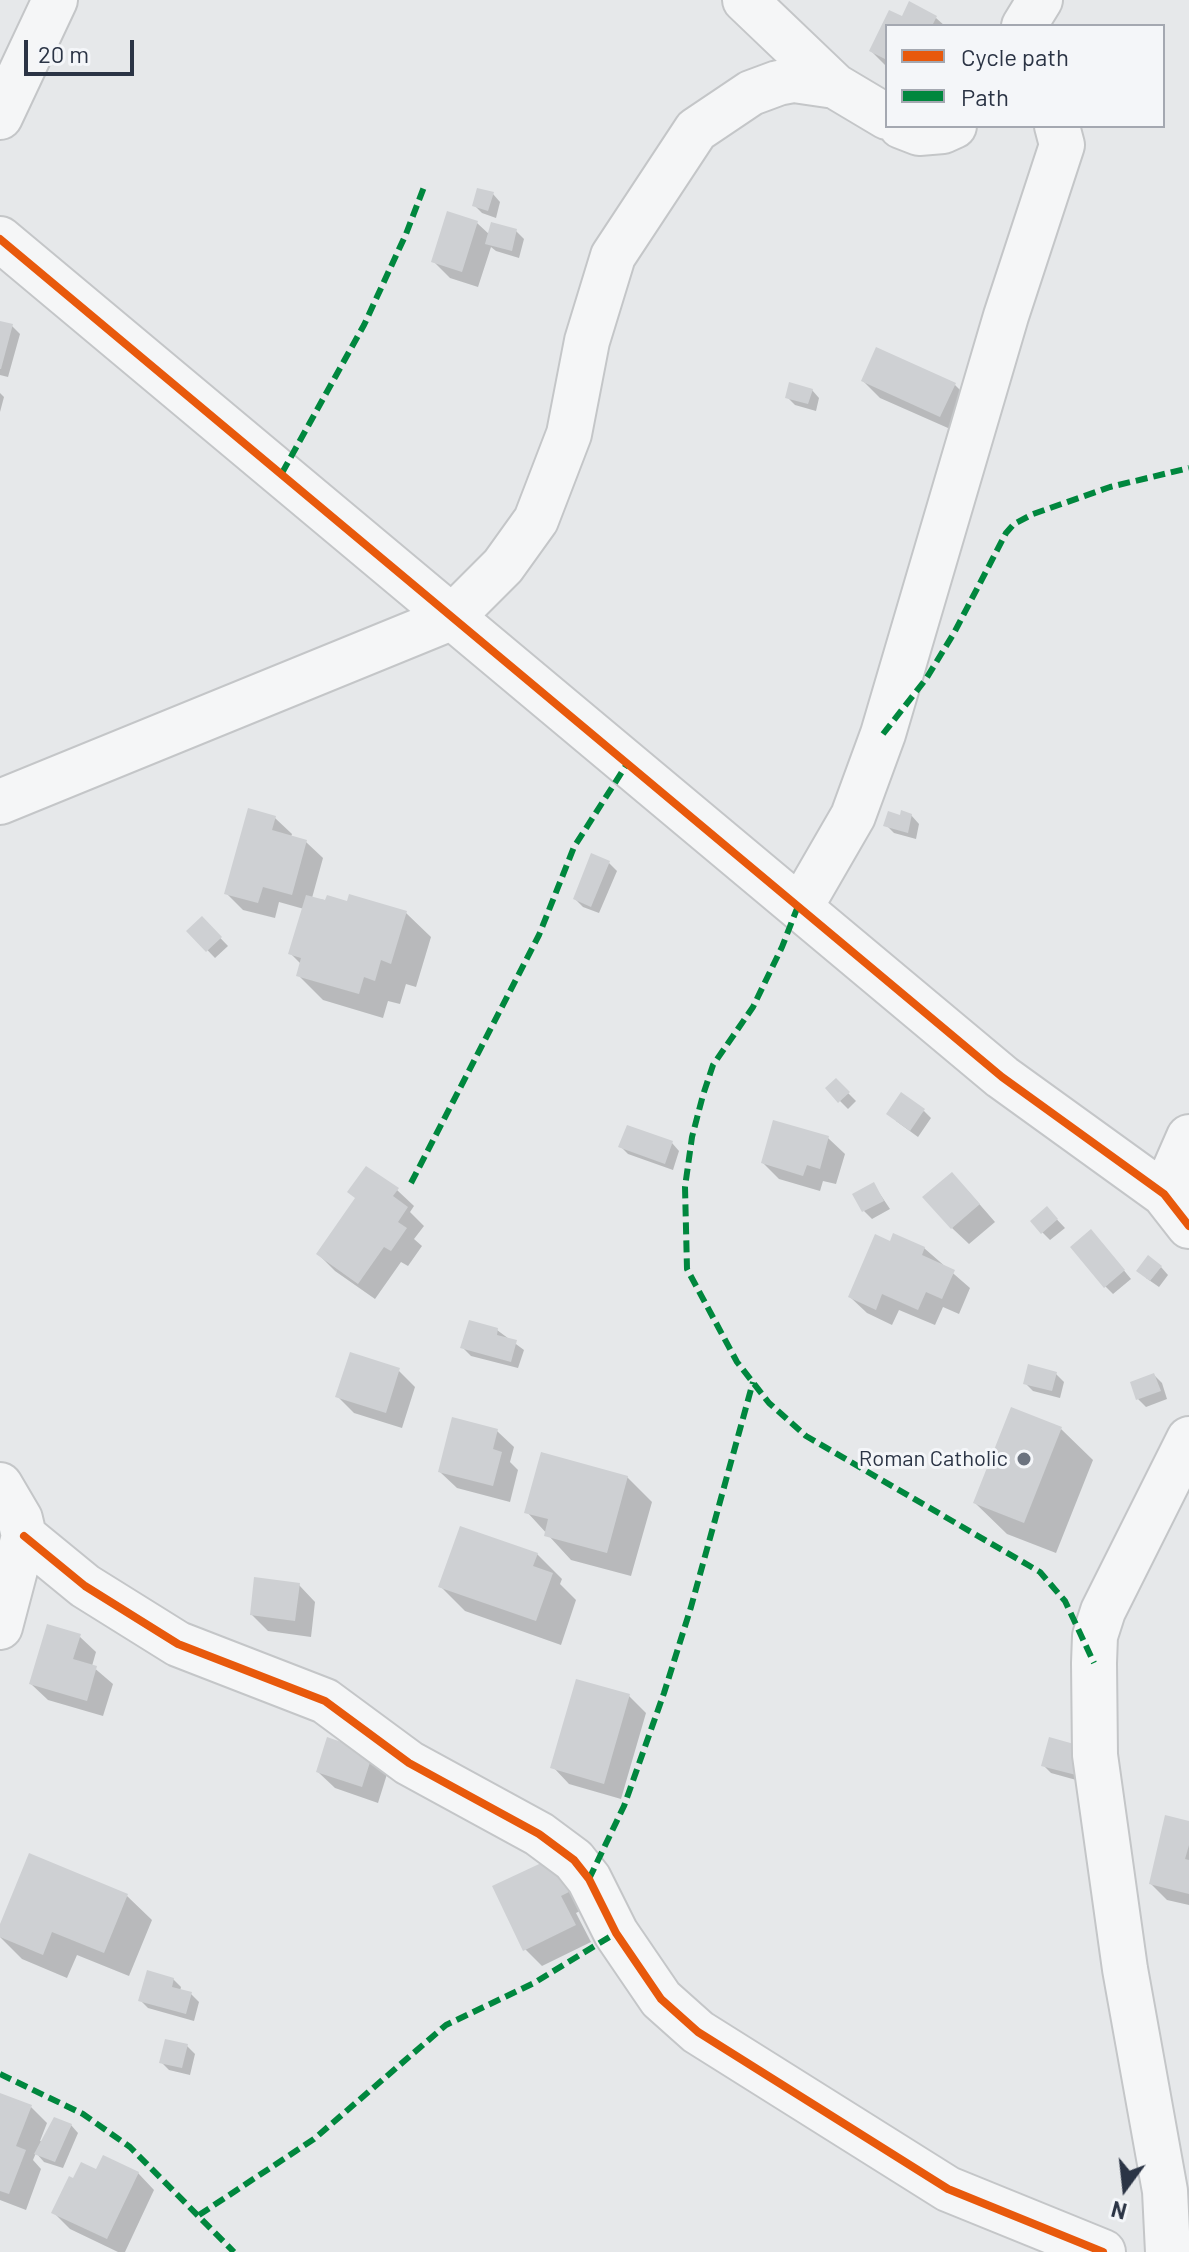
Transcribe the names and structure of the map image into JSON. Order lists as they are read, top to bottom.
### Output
{
  "places": ["Roman Catholic"],
  "legend": ["Cycle path", "Path"],
  "scale_bar": "20 m",
  "north": "bottom"
}
